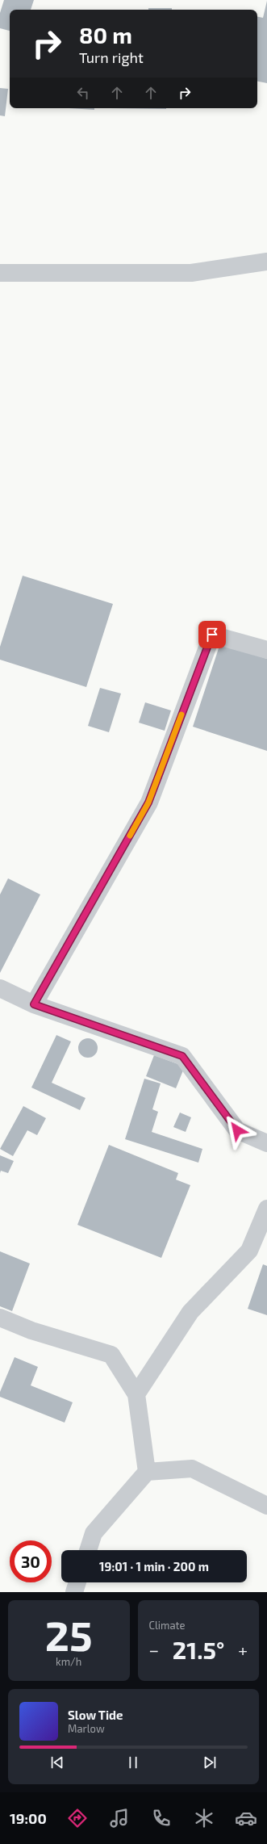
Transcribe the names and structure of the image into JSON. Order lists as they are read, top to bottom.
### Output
{
  "page": {
    "turn": ["80 m", "Turn right"],
    "limit": "30",
    "trip": "19:01 · 1 min · 200 m",
    "tile": [
      ["25", "km/h"],
      "Climate"
    ],
    "heat": ["−", "21.5°", "+"],
    "song": ["Slow Tide", "Marlow"],
    "tabs": "19:00"
  }
}
